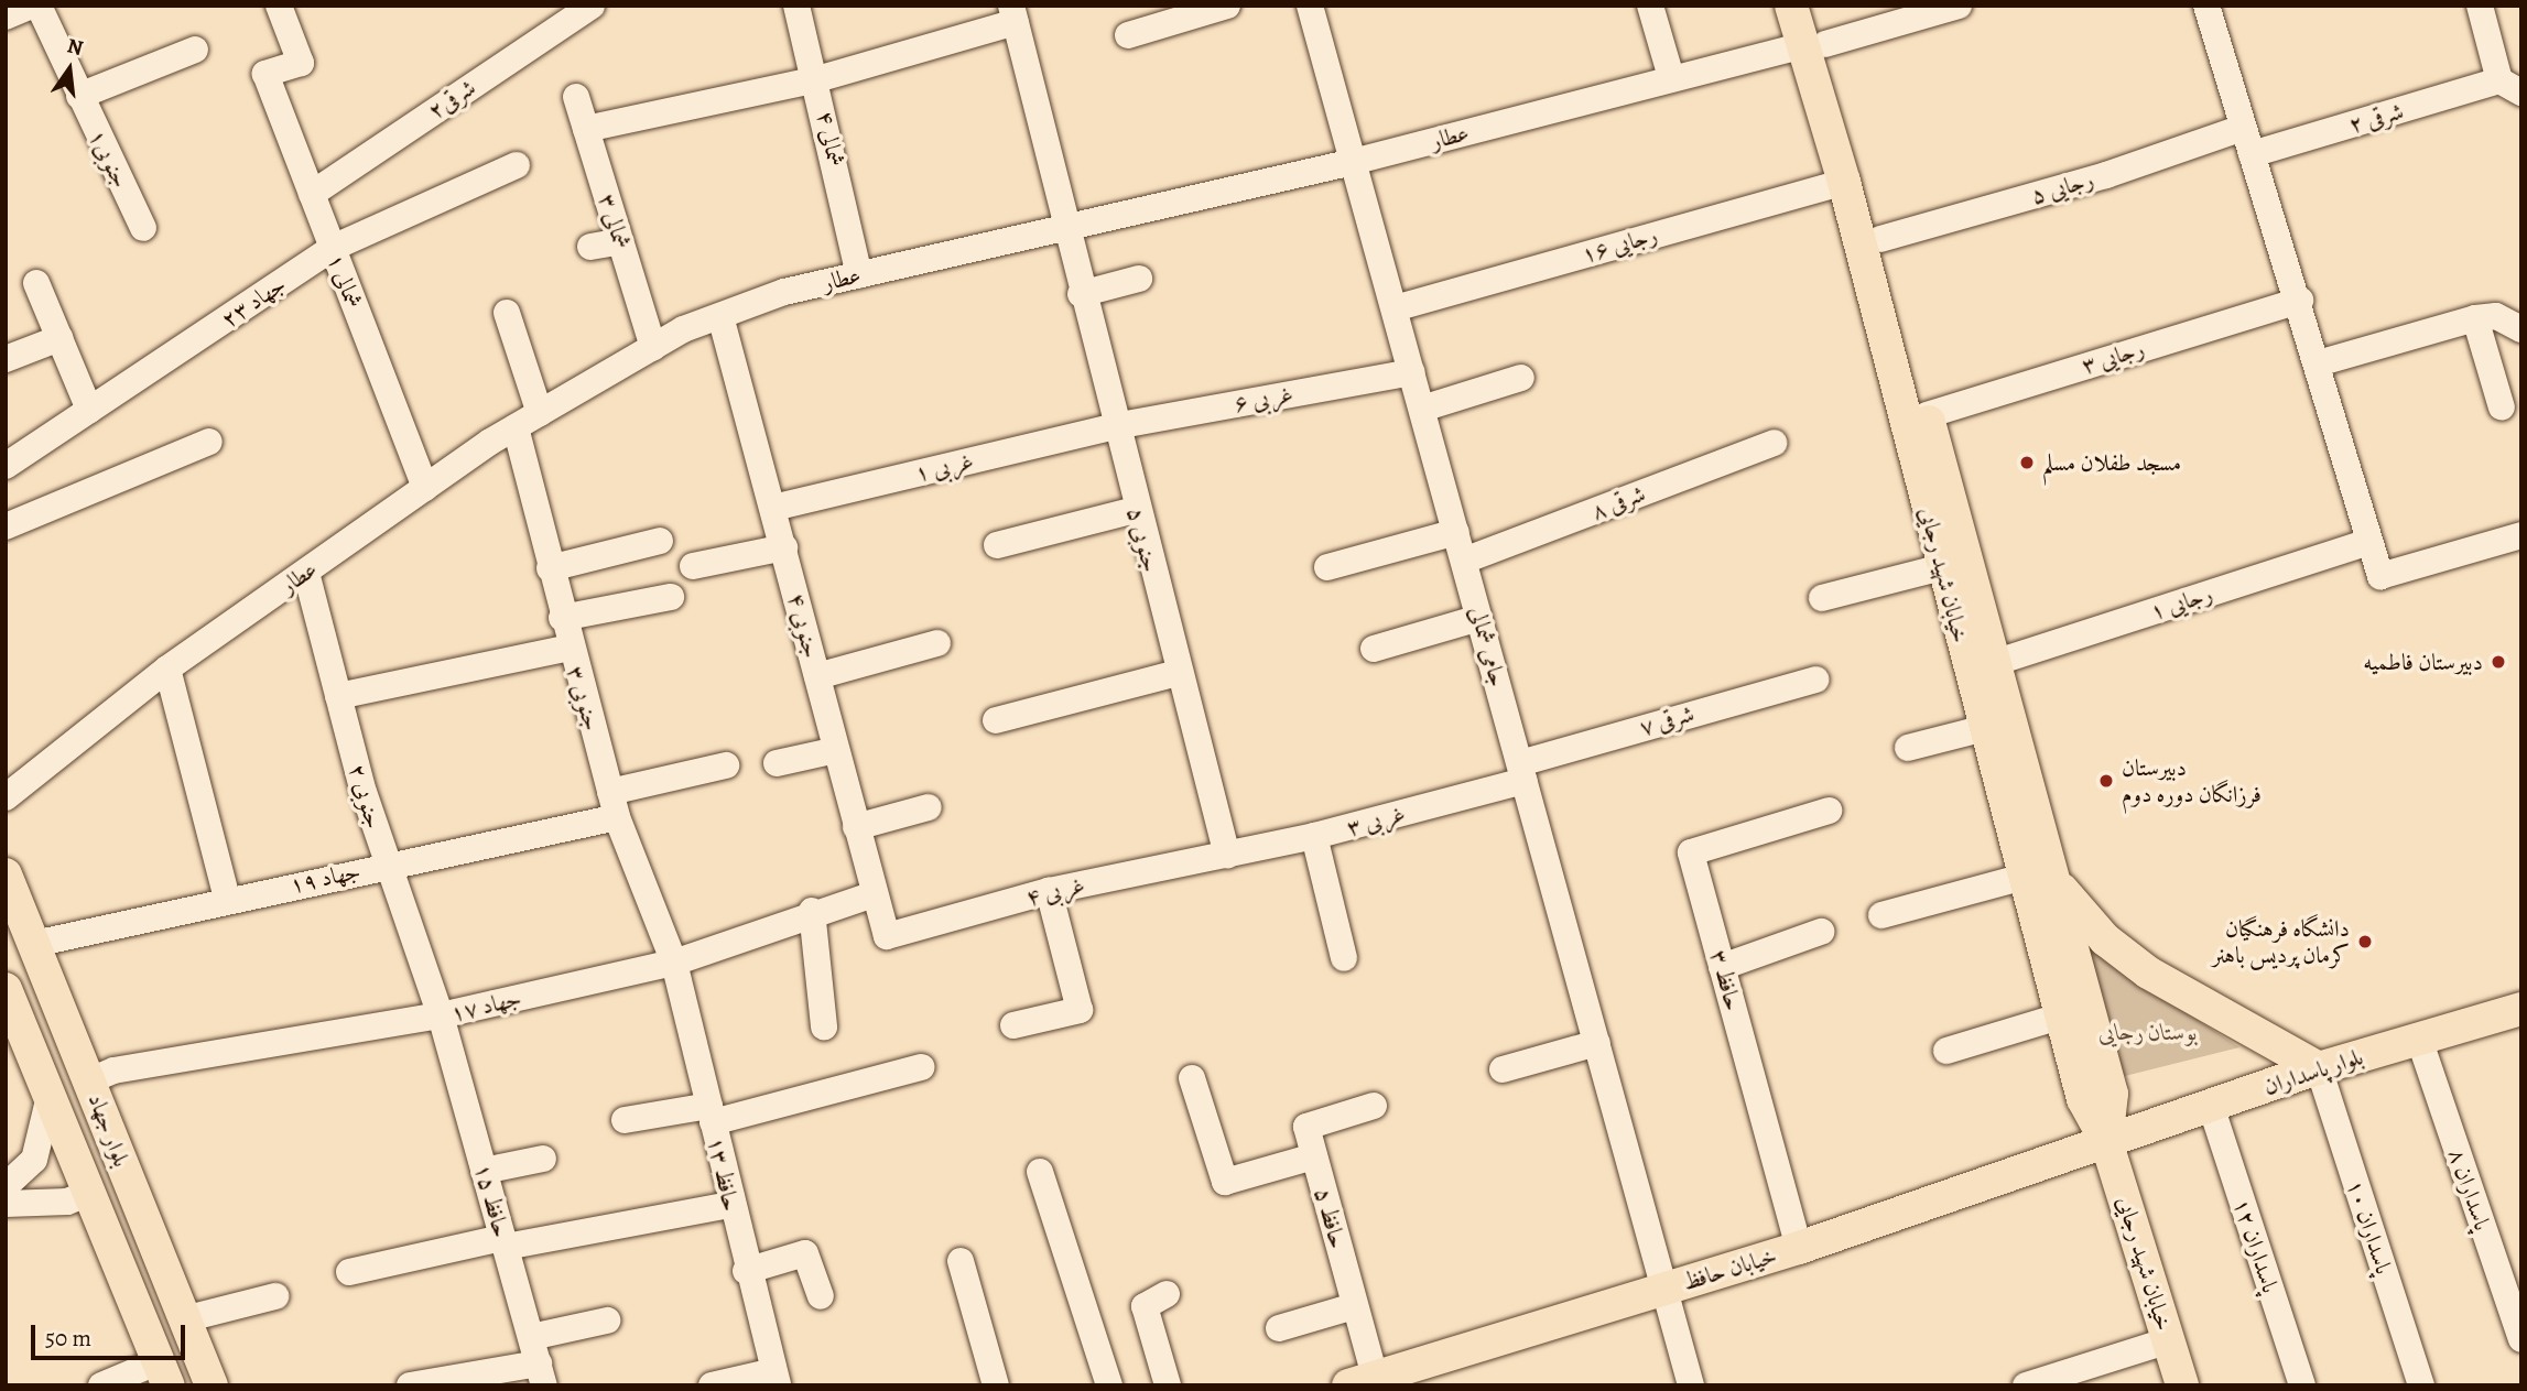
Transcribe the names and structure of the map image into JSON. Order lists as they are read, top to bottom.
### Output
{
  "streets": {
    "main road": [
      "خیابان شهید رجایی",
      "بلوار پاسداران",
      "بلوار جهاد",
      "خیابان حافظ"
    ],
    "street": [
      "شرقی۲",
      "شرقی ۲",
      "عطار",
      "شمالی ۴",
      "جنوبی۱",
      "رجایی ۵",
      "شمالی ۳",
      "رجایی ۱۶",
      "شمالی ۱",
      "جهاد ۲۳",
      "رجایی ۳",
      "غربی ۶",
      "غربی ۱",
      "شرقی ۸",
      "جنوبی ۵",
      "رجایی ۱",
      "جنوبی ۴",
      "جامی شمالی",
      "جنوبی ۳",
      "شرقی ۷",
      "جنوبی ۲",
      "غربی ۳",
      "جهاد ۱۹",
      "غربی ۴",
      "حافظ ۳",
      "جهاد ۱۷",
      "حافظ ۱۳",
      "پاسداران ۸",
      "حافظ ۱۵",
      "حافظ ۵",
      "پاسداران ۱۰",
      "پاسداران ۱۲"
    ]
  },
  "crossings": [
    ["شرقی۲", "شمالی ۱"],
    ["عطار", "شمالی ۴"],
    ["عطار", "شمالی ۳"],
    ["عطار", "شمالی ۱"],
    ["عطار", "جنوبی ۵"],
    ["عطار", "خیابان شهید رجایی"],
    ["عطار", "جنوبی ۴"],
    ["عطار", "جامی شمالی"],
    ["عطار", "جنوبی ۳"],
    ["عطار", "جنوبی ۲"],
    ["رجایی ۵", "خیابان شهید رجایی"],
    ["رجایی ۱۶", "خیابان شهید رجایی"],
    ["رجایی ۱۶", "جامی شمالی"],
    ["شمالی ۱", "جهاد ۲۳"],
    ["رجایی ۳", "خیابان شهید رجایی"],
    ["غربی ۶", "غربی ۱"],
    ["غربی ۶", "جنوبی ۵"],
    ["غربی ۶", "جامی شمالی"],
    ["غربی ۱", "جنوبی ۵"],
    ["غربی ۱", "جنوبی ۴"],
    ["شرقی ۸", "جامی شمالی"],
    ["جنوبی ۵", "غربی ۳"],
    ["جنوبی ۵", "غربی ۴"],
    ["خیابان شهید رجایی", "رجایی ۱"],
    ["خیابان شهید رجایی", "بلوار پاسداران"],
    ["خیابان شهید رجایی", "خیابان حافظ"],
    ["جنوبی ۴", "غربی ۴"],
    ["جنوبی ۴", "جهاد ۱۷"],
    ["جامی شمالی", "شرقی ۷"],
    ["جامی شمالی", "غربی ۳"],
    ["جامی شمالی", "خیابان حافظ"],
    ["جنوبی ۳", "جهاد ۱۹"],
    ["جنوبی ۳", "جهاد ۱۷"],
    ["جنوبی ۳", "حافظ ۱۳"],
    ["شرقی ۷", "غربی ۳"],
    ["جنوبی ۲", "جهاد ۱۹"],
    ["جنوبی ۲", "جهاد ۱۷"],
    ["جنوبی ۲", "حافظ ۱۵"],
    ["غربی ۳", "غربی ۴"],
    ["جهاد ۱۹", "بلوار جهاد"],
    ["حافظ ۳", "خیابان حافظ"],
    ["جهاد ۱۷", "بلوار جهاد"],
    ["جهاد ۱۷", "حافظ ۱۳"],
    ["جهاد ۱۷", "حافظ ۱۵"],
    ["بلوار پاسداران", "پاسداران ۸"],
    ["بلوار پاسداران", "پاسداران ۱۰"],
    ["بلوار پاسداران", "پاسداران ۱۲"],
    ["بلوار پاسداران", "خیابان حافظ"],
    ["حافظ ۵", "خیابان حافظ"]
  ],
  "parks": ["بوستان رجایی"],
  "places": [
    "مسجد طفلان مسلم",
    "دبیرستان فاطمیه",
    "دبیرستان فرزانگان دوره دوم",
    "دانشگاه فرهنگیان کرمان پردیس باهنر"
  ],
  "scale_bar": "50 m",
  "north": "top"
}
